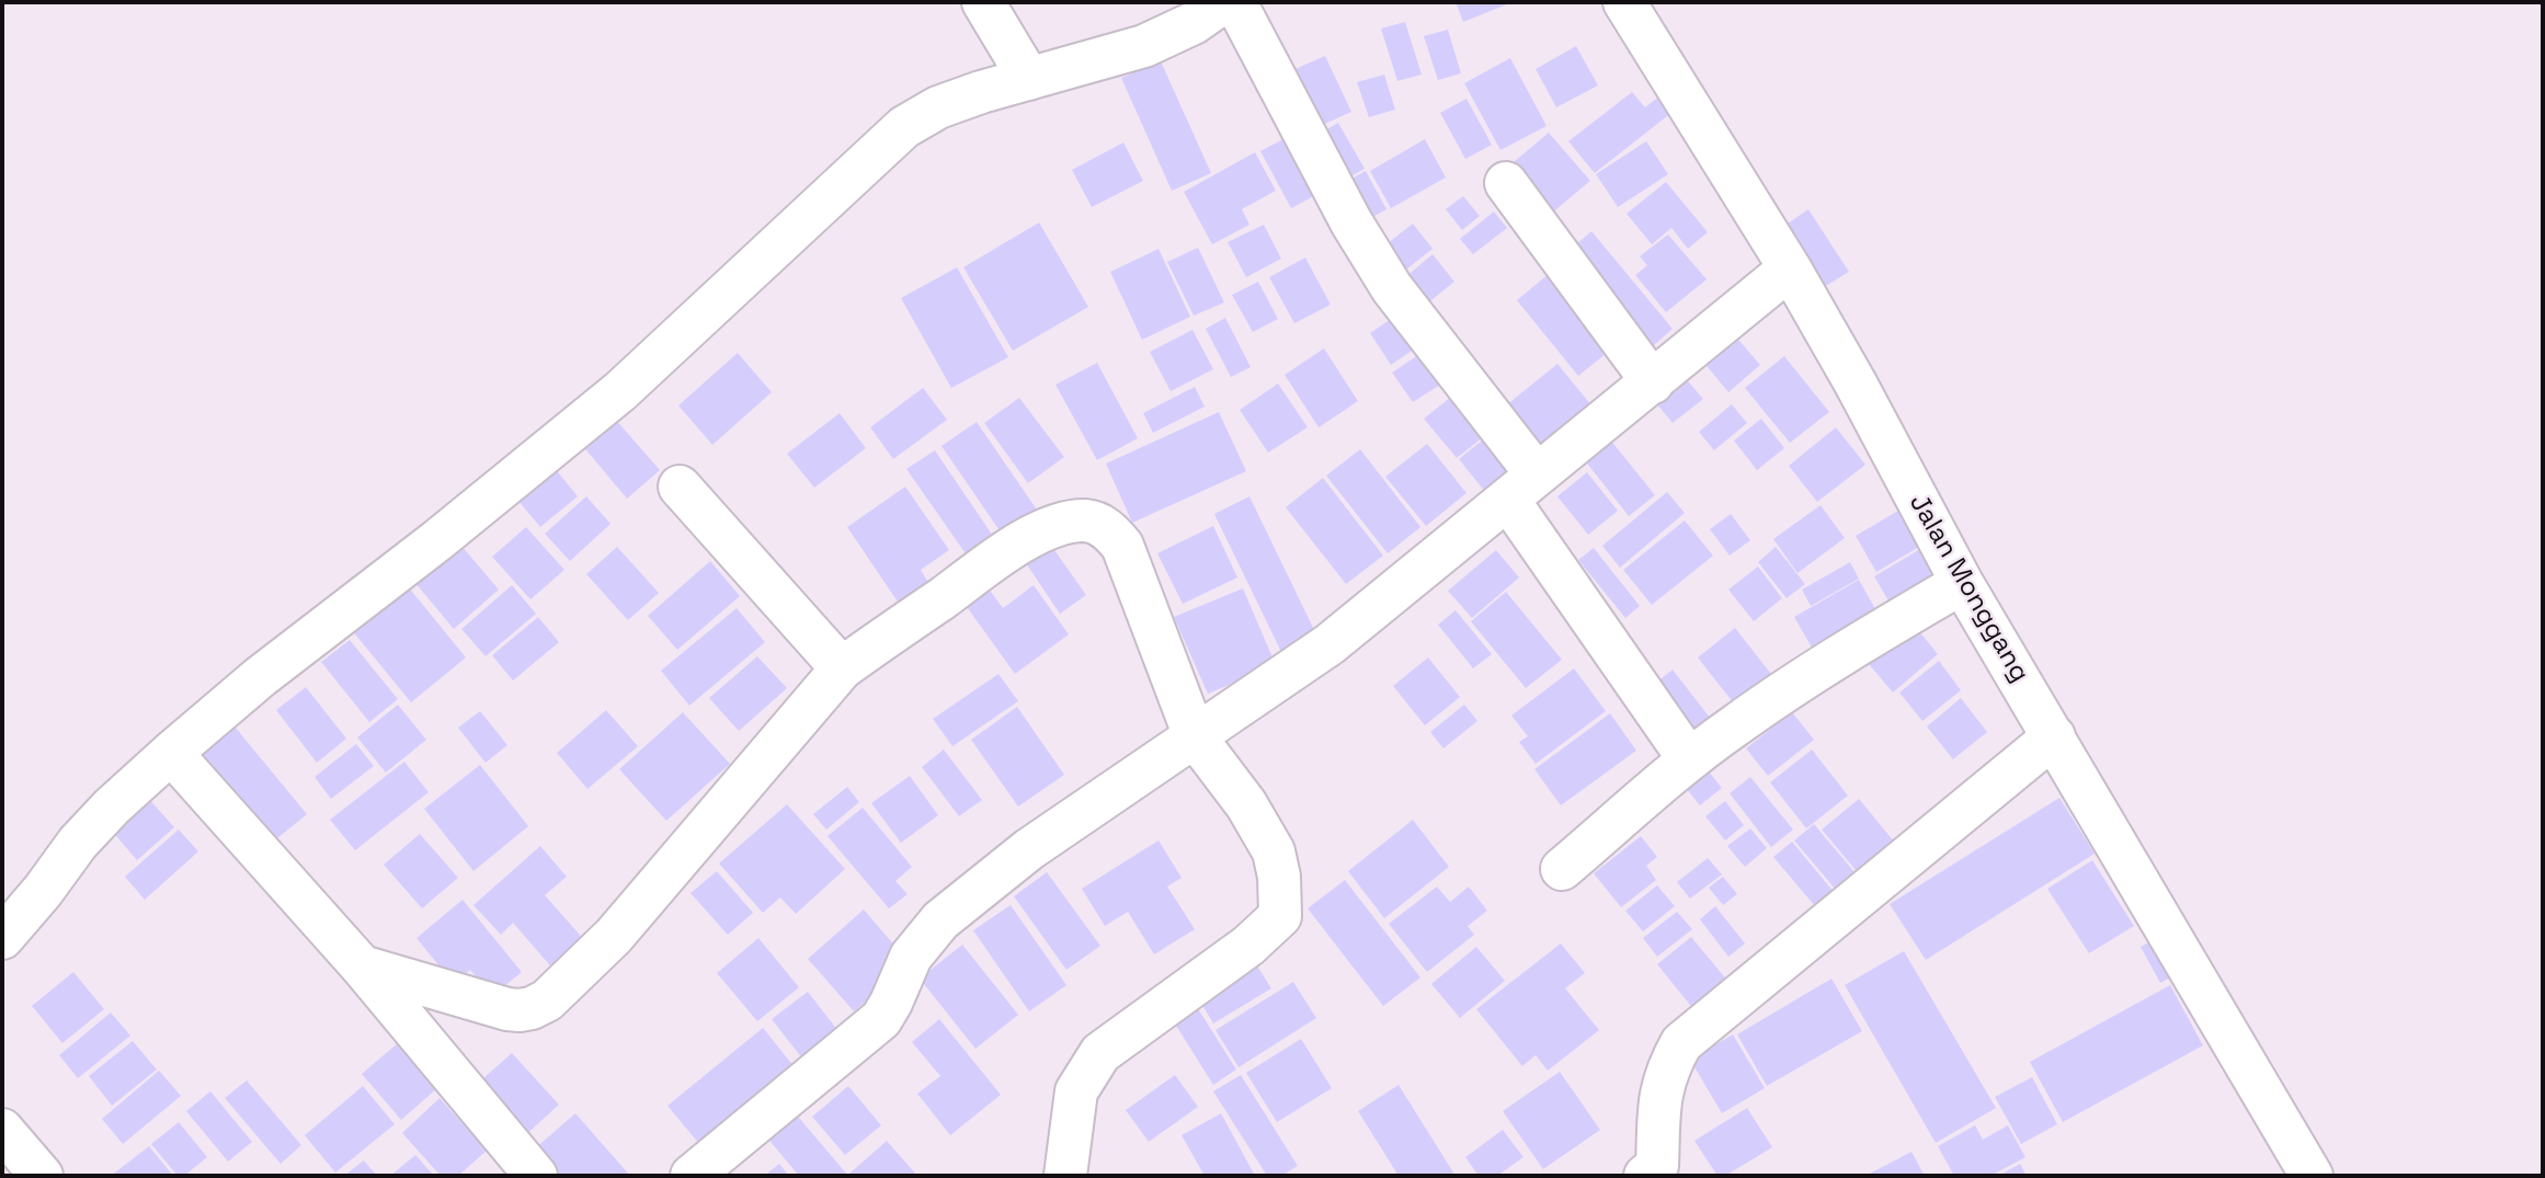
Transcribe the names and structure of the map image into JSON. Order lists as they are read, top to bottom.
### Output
{
  "streets": {
    "street": ["Jalan Monggang"]
  }
}
